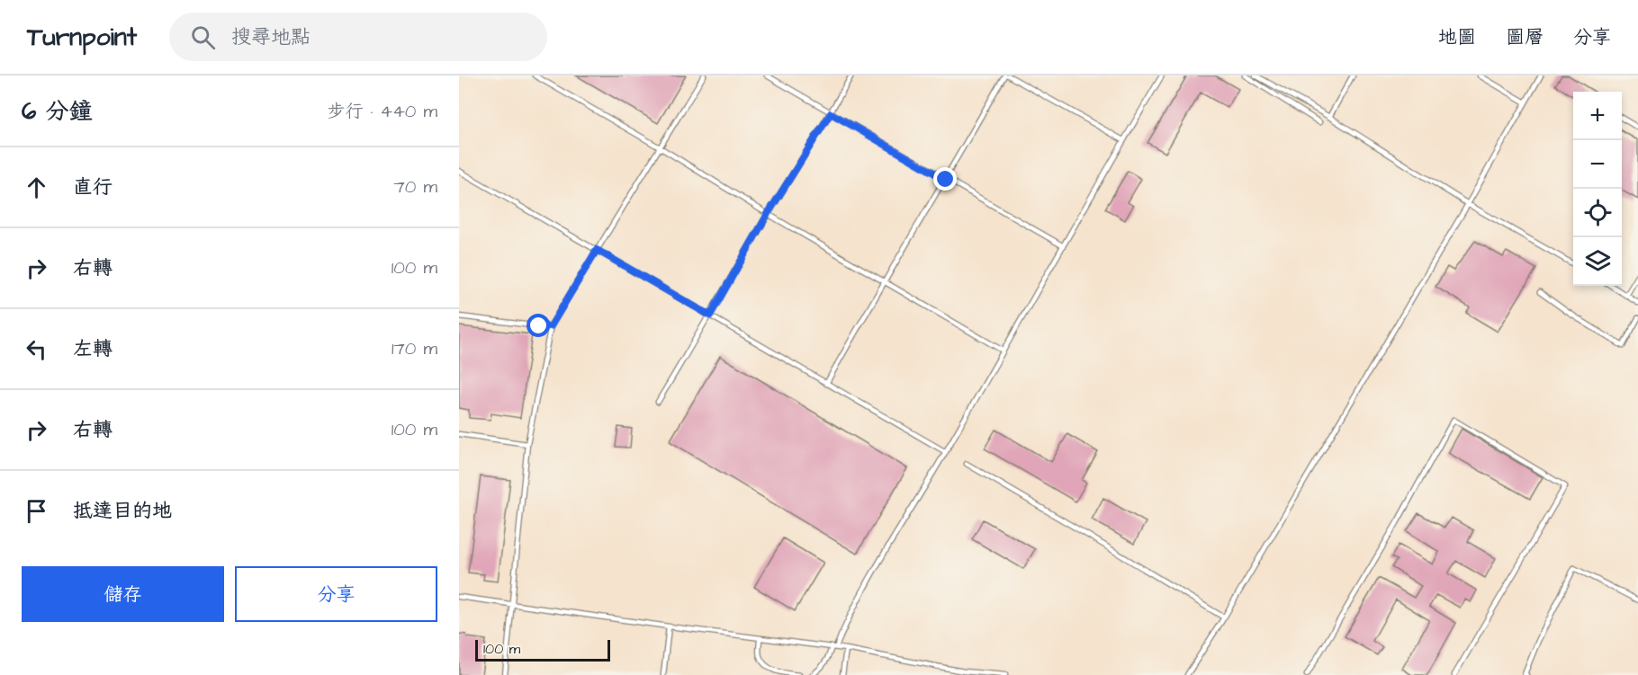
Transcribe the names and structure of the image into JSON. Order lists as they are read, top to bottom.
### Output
{
  "scale_bar": "100 m",
  "page": {
    "header": "Turnpoint",
    "search": "搜尋地點",
    "nav": ["地圖", "圖層", "分享"],
    "heading": ["6 分鐘", "步行 · 440 m"],
    "map_buttons": ["+", "−"],
    "list": [
      ["直行", "70 m"],
      ["右轉", "100 m"],
      ["左轉", "170 m"],
      ["右轉", "100 m"],
      "抵達目的地"
    ],
    "buttons": ["儲存", "分享"],
    "scale": "100 m"
  }
}
